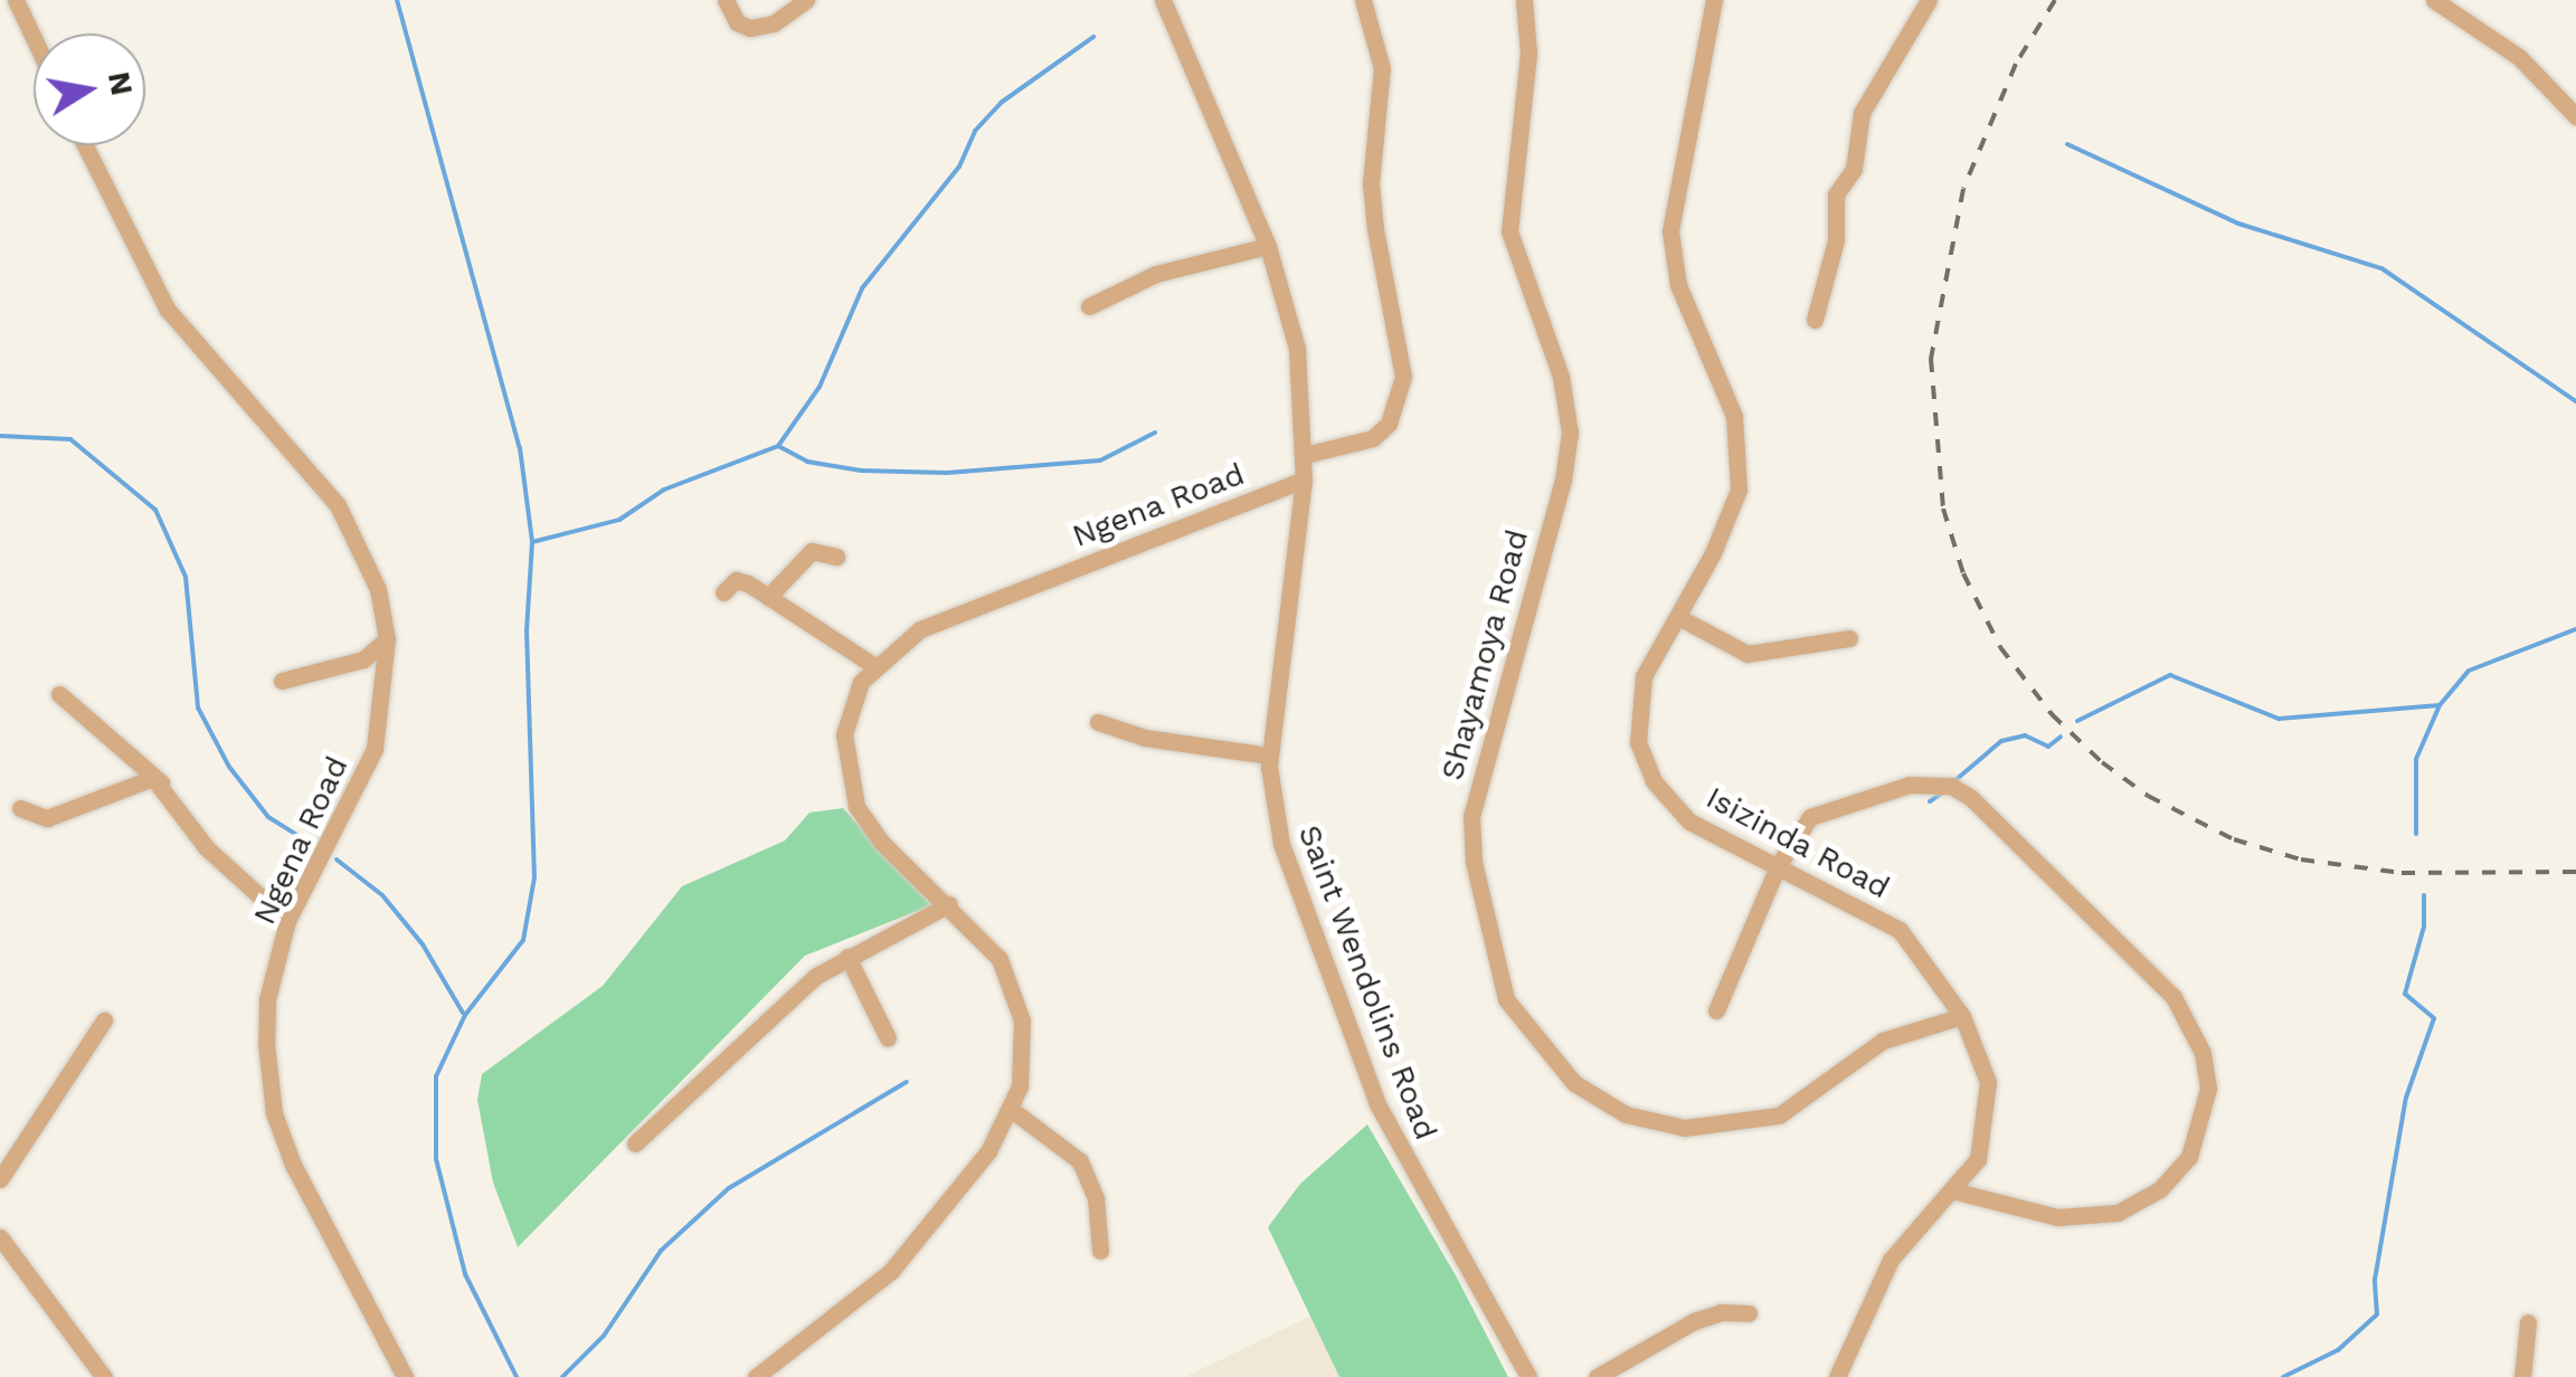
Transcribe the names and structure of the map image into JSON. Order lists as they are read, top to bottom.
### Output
{
  "streets": {
    "street": [
      "Ngena Road",
      "Shayamoya Road",
      "Isizinda Road",
      "Saint Wendolins Road"
    ]
  },
  "crossings": [
    ["Ngena Road", "Saint Wendolins Road"],
    ["Shayamoya Road", "Isizinda Road"]
  ],
  "north": "right"
}
